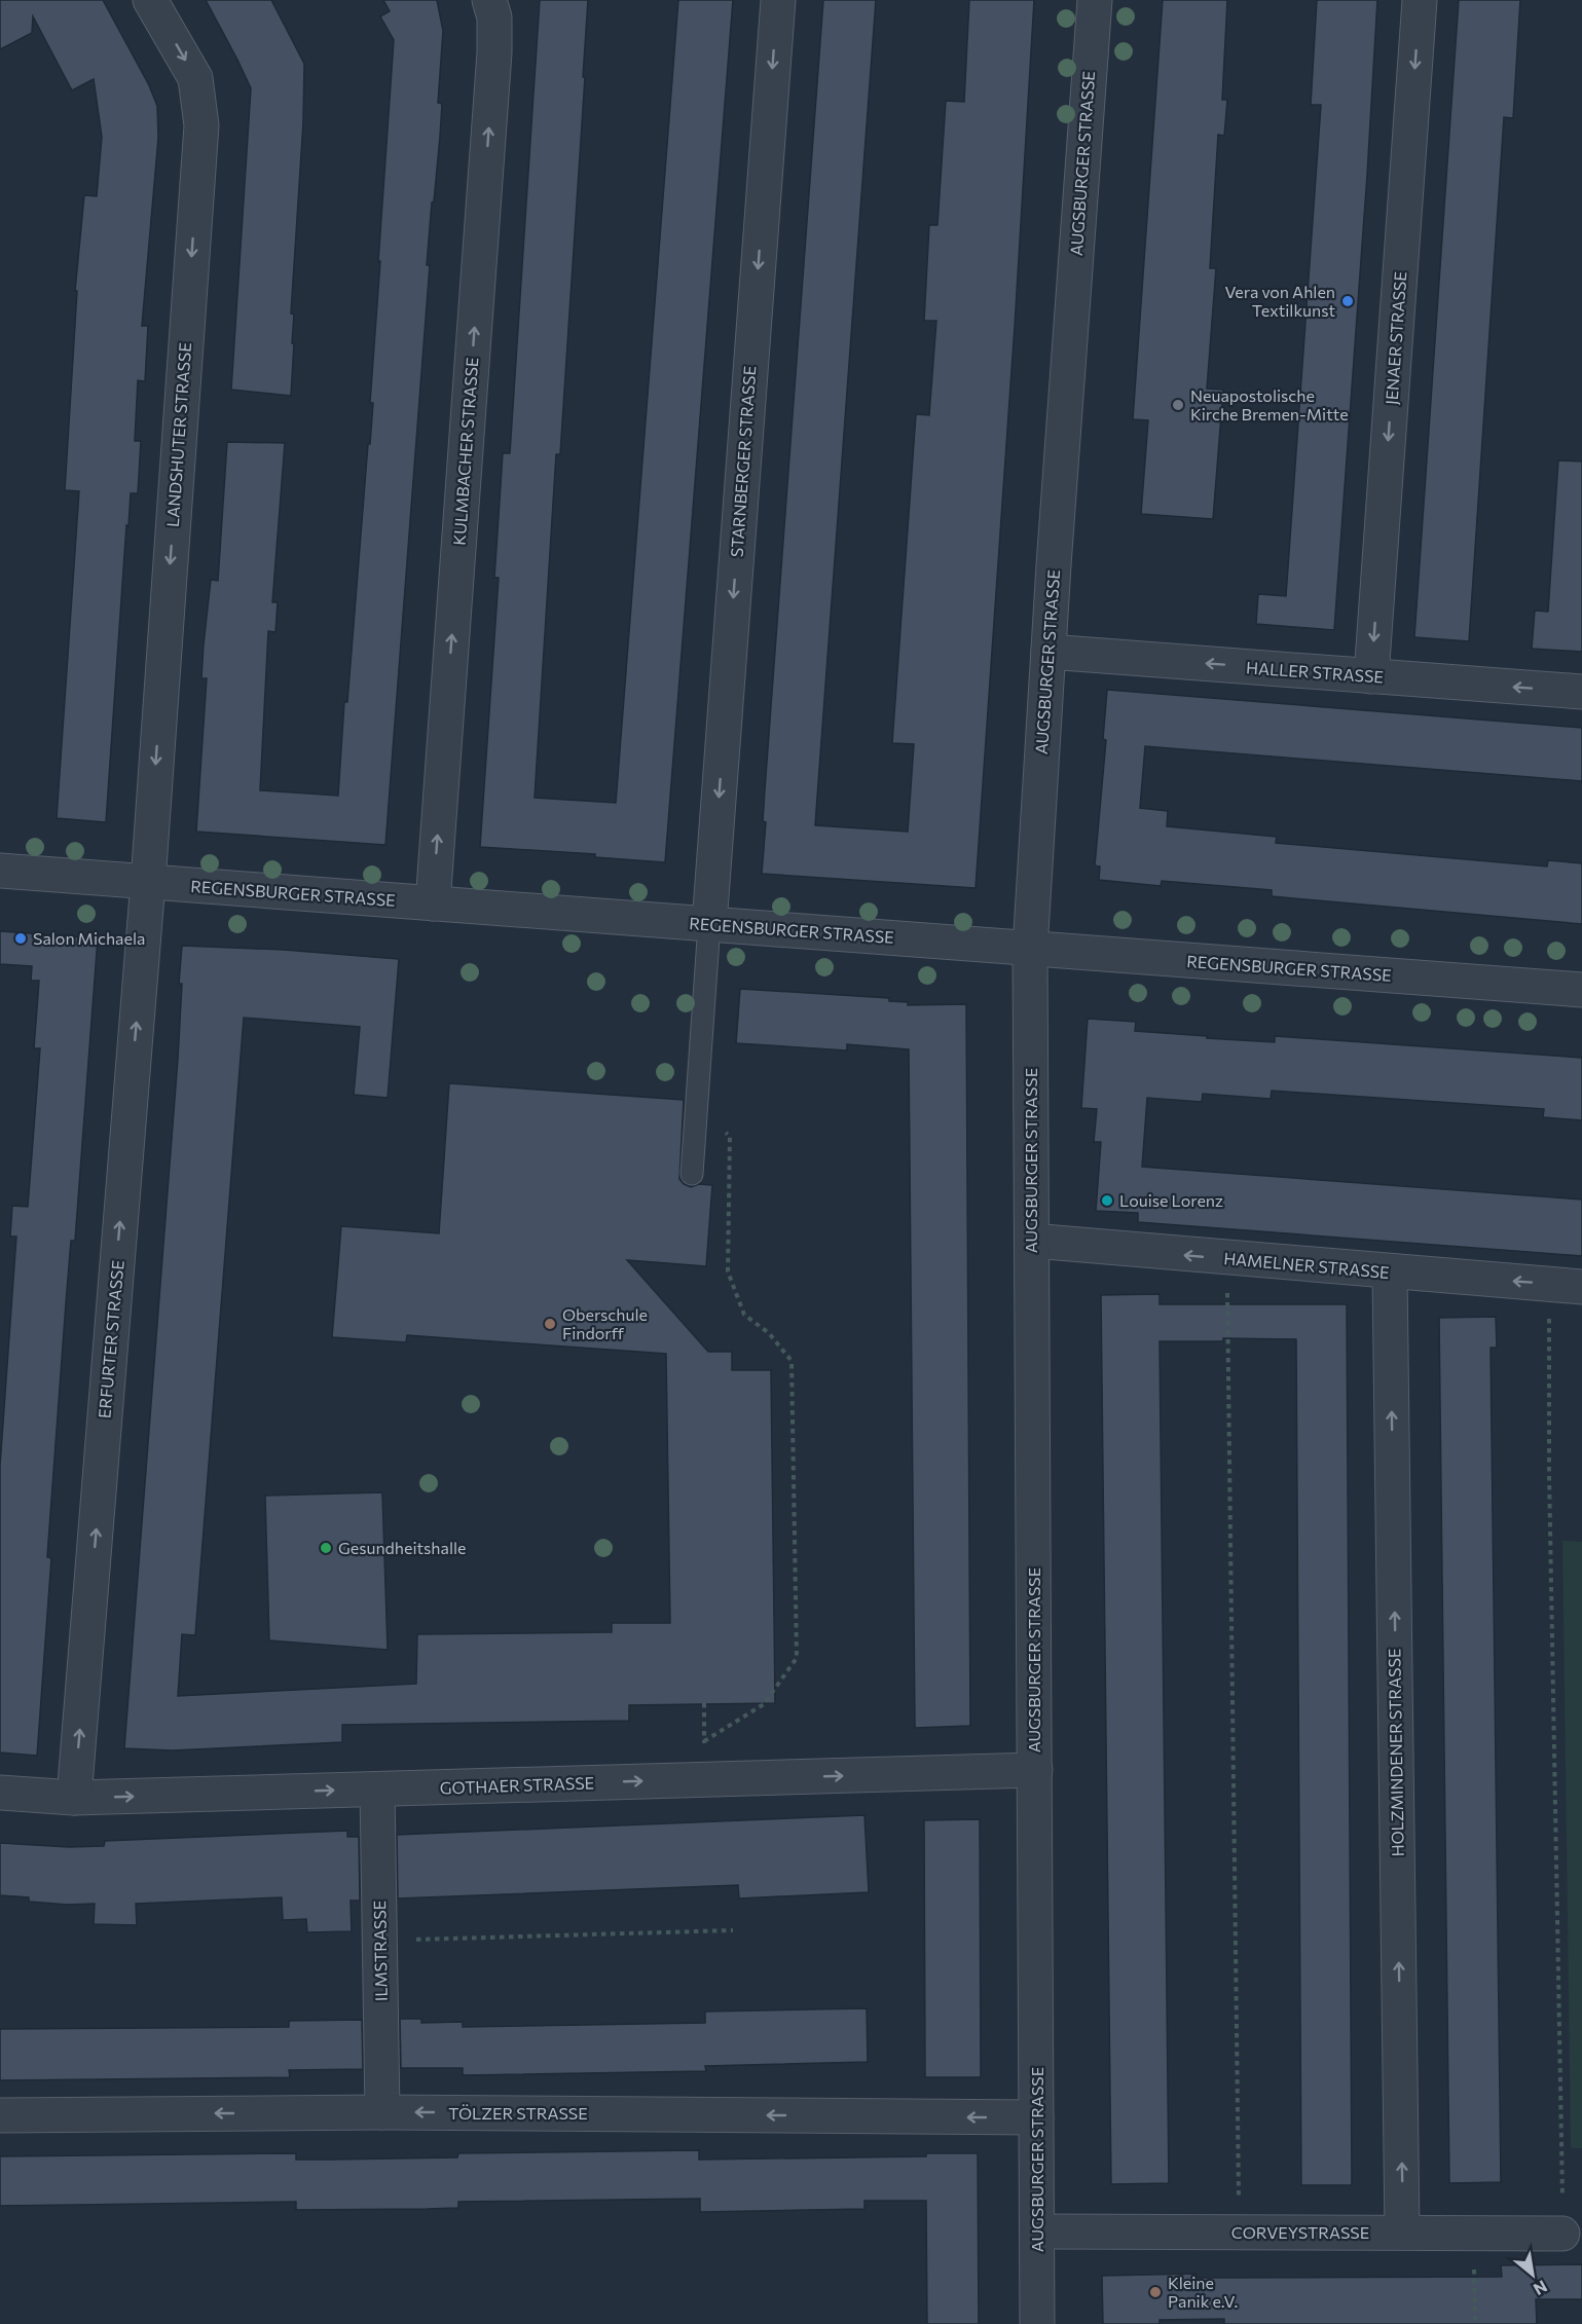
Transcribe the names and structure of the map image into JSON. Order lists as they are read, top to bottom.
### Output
{
  "streets": {
    "street": [
      "AUGSBURGER STRASSE",
      "JENAER STRASSE",
      "LANDSHUTER STRASSE",
      "KULMBACHER STRASSE",
      "STARNBERGER STRASSE",
      "HALLER STRASSE",
      "REGENSBURGER STRASSE",
      "HAMELNER STRASSE",
      "ERFURTER STRASSE",
      "HOLZMINDENER STRASSE",
      "GOTHAER STRASSE",
      "ILMSTRASSE",
      "TÖLZER STRASSE",
      "CORVEYSTRASSE"
    ]
  },
  "crossings": [
    ["AUGSBURGER STRASSE", "HALLER STRASSE"],
    ["AUGSBURGER STRASSE", "REGENSBURGER STRASSE"],
    ["AUGSBURGER STRASSE", "HAMELNER STRASSE"],
    ["AUGSBURGER STRASSE", "GOTHAER STRASSE"],
    ["AUGSBURGER STRASSE", "TÖLZER STRASSE"],
    ["AUGSBURGER STRASSE", "CORVEYSTRASSE"],
    ["JENAER STRASSE", "HALLER STRASSE"],
    ["LANDSHUTER STRASSE", "REGENSBURGER STRASSE"],
    ["LANDSHUTER STRASSE", "ERFURTER STRASSE"],
    ["KULMBACHER STRASSE", "REGENSBURGER STRASSE"],
    ["STARNBERGER STRASSE", "REGENSBURGER STRASSE"],
    ["REGENSBURGER STRASSE", "ERFURTER STRASSE"],
    ["HAMELNER STRASSE", "HOLZMINDENER STRASSE"],
    ["ERFURTER STRASSE", "GOTHAER STRASSE"],
    ["HOLZMINDENER STRASSE", "CORVEYSTRASSE"],
    ["GOTHAER STRASSE", "ILMSTRASSE"],
    ["ILMSTRASSE", "TÖLZER STRASSE"]
  ],
  "one_way": [
    "JENAER STRASSE",
    "LANDSHUTER STRASSE",
    "KULMBACHER STRASSE",
    "STARNBERGER STRASSE",
    "HALLER STRASSE",
    "HAMELNER STRASSE",
    "ERFURTER STRASSE",
    "HOLZMINDENER STRASSE",
    "GOTHAER STRASSE",
    "TÖLZER STRASSE"
  ],
  "places": [
    "Vera von Ahlen Textilkunst",
    "Neuapostolische Kirche Bremen-Mitte",
    "Salon Michaela",
    "Louise Lorenz",
    "Oberschule Findorff",
    "Gesundheitshalle",
    "Kleine Panik e.V."
  ],
  "north": "bottom right"
}
